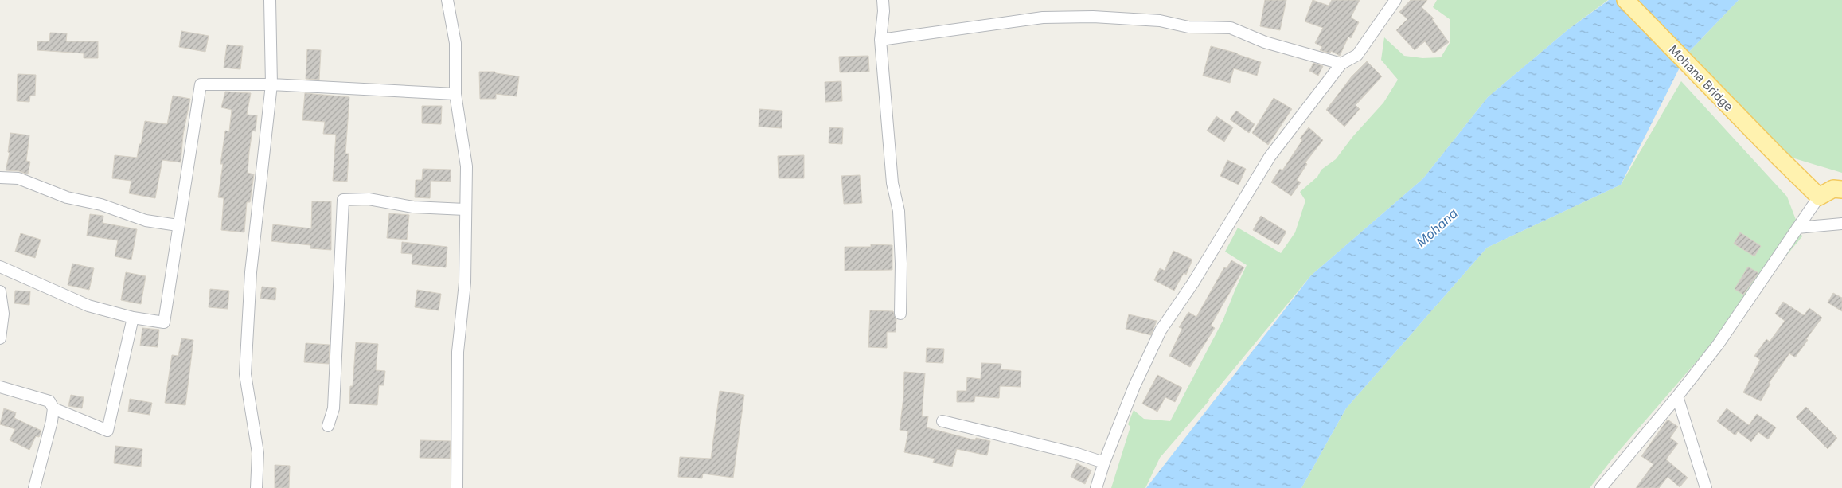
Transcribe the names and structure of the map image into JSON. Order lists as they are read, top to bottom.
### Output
{
  "streets": {
    "main road": ["Mohana Bridge"]
  },
  "water": ["Mohana"]
}
